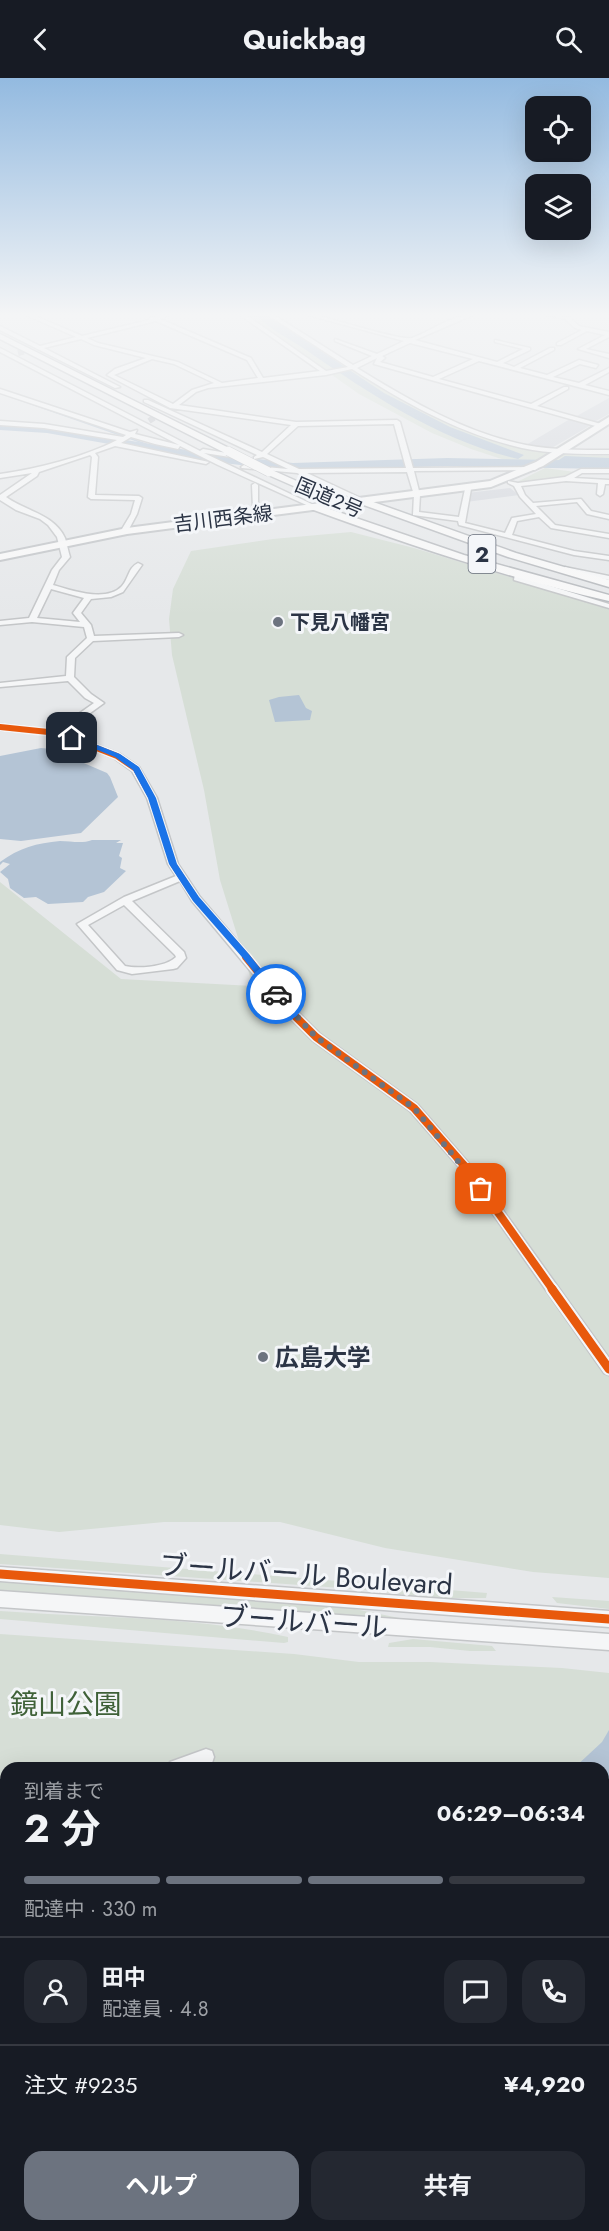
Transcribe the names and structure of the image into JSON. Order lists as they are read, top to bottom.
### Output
{
  "streets": {
    "highway": ["国道2号", "2"],
    "main road": ["吉川西条線"],
    "street": ["ブールバール Boulevard", "ブールバール"]
  },
  "crossings": [
    ["国道2号", "吉川西条線"]
  ],
  "parks": ["鏡山公園"],
  "places": ["下見八幡宮", "広島大学"],
  "page": {
    "header": "Quickbag",
    "heading": ["2 分", "到着まで", "06:29–06:34"],
    "panel": [
      "田中",
      "配達員 · 4.8",
      "注文 #9235",
      "¥4,920"
    ],
    "bar": "配達中 · 330 m",
    "buttons": ["ヘルプ", "共有"]
  }
}
